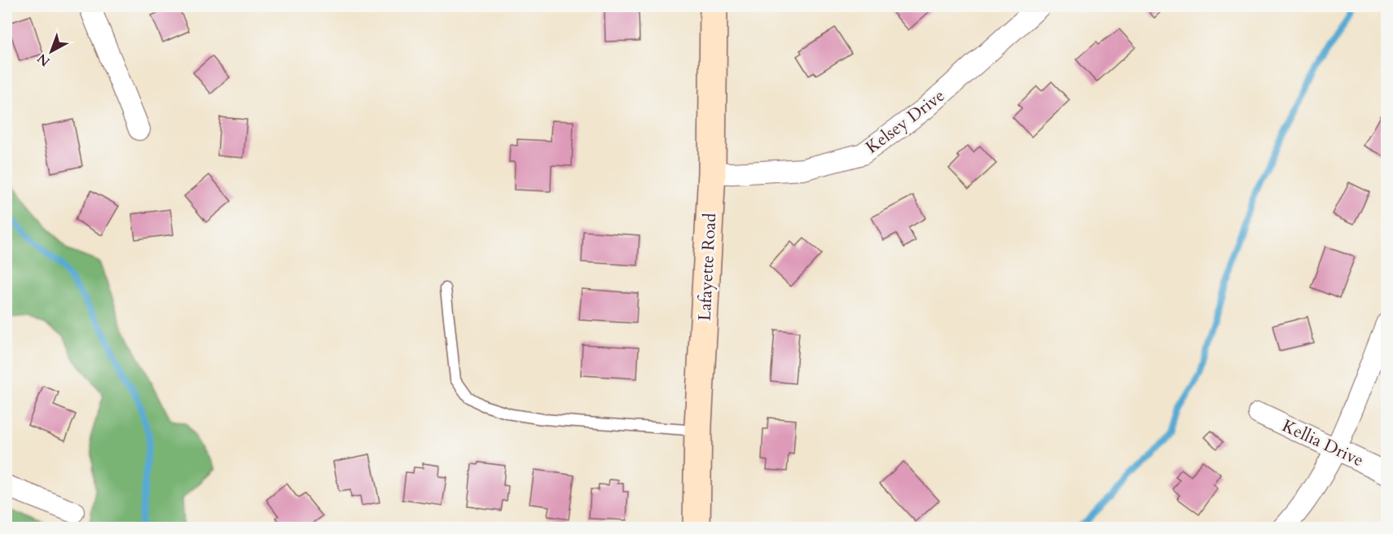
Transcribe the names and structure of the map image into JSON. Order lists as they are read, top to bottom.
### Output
{
  "streets": {
    "main road": ["Lafayette Road"],
    "street": ["Kelsey Drive", "Kellia Drive"]
  },
  "crossings": [
    ["Kelsey Drive", "Lafayette Road"]
  ],
  "north": "bottom left"
}
